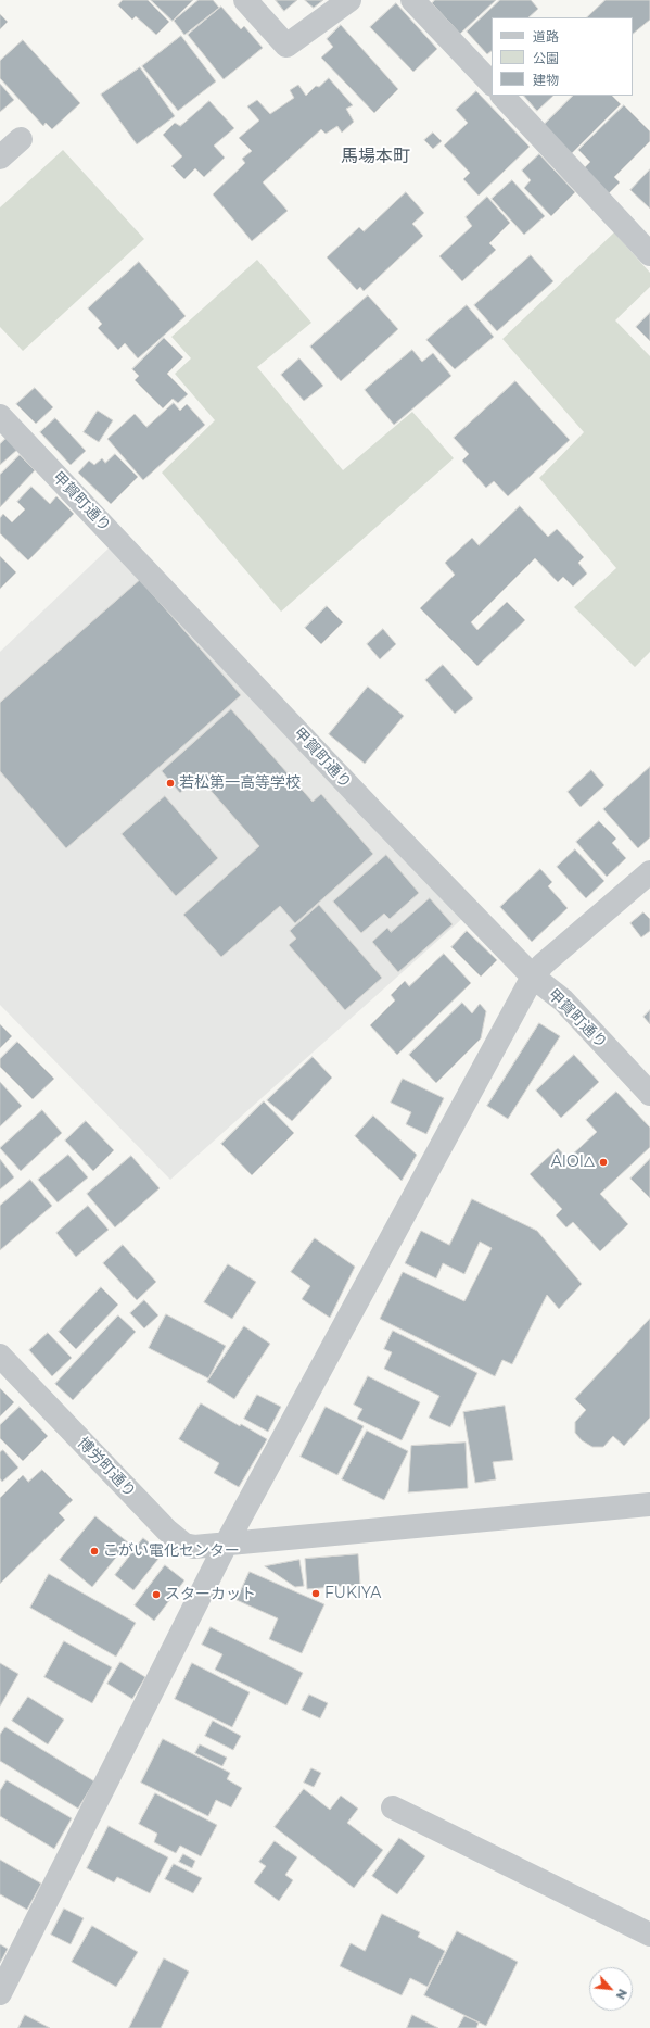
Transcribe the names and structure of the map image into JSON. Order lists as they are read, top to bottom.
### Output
{
  "streets": {
    "street": ["甲賀町通り", "博労町通り"]
  },
  "districts": ["馬場本町"],
  "places": [
    "若松第一高等学校",
    "AIOIΔ",
    "こがい電化センター",
    "FUKIYA",
    "スターカット"
  ],
  "legend": ["道路", "公園", "建物"],
  "north": "bottom right"
}
